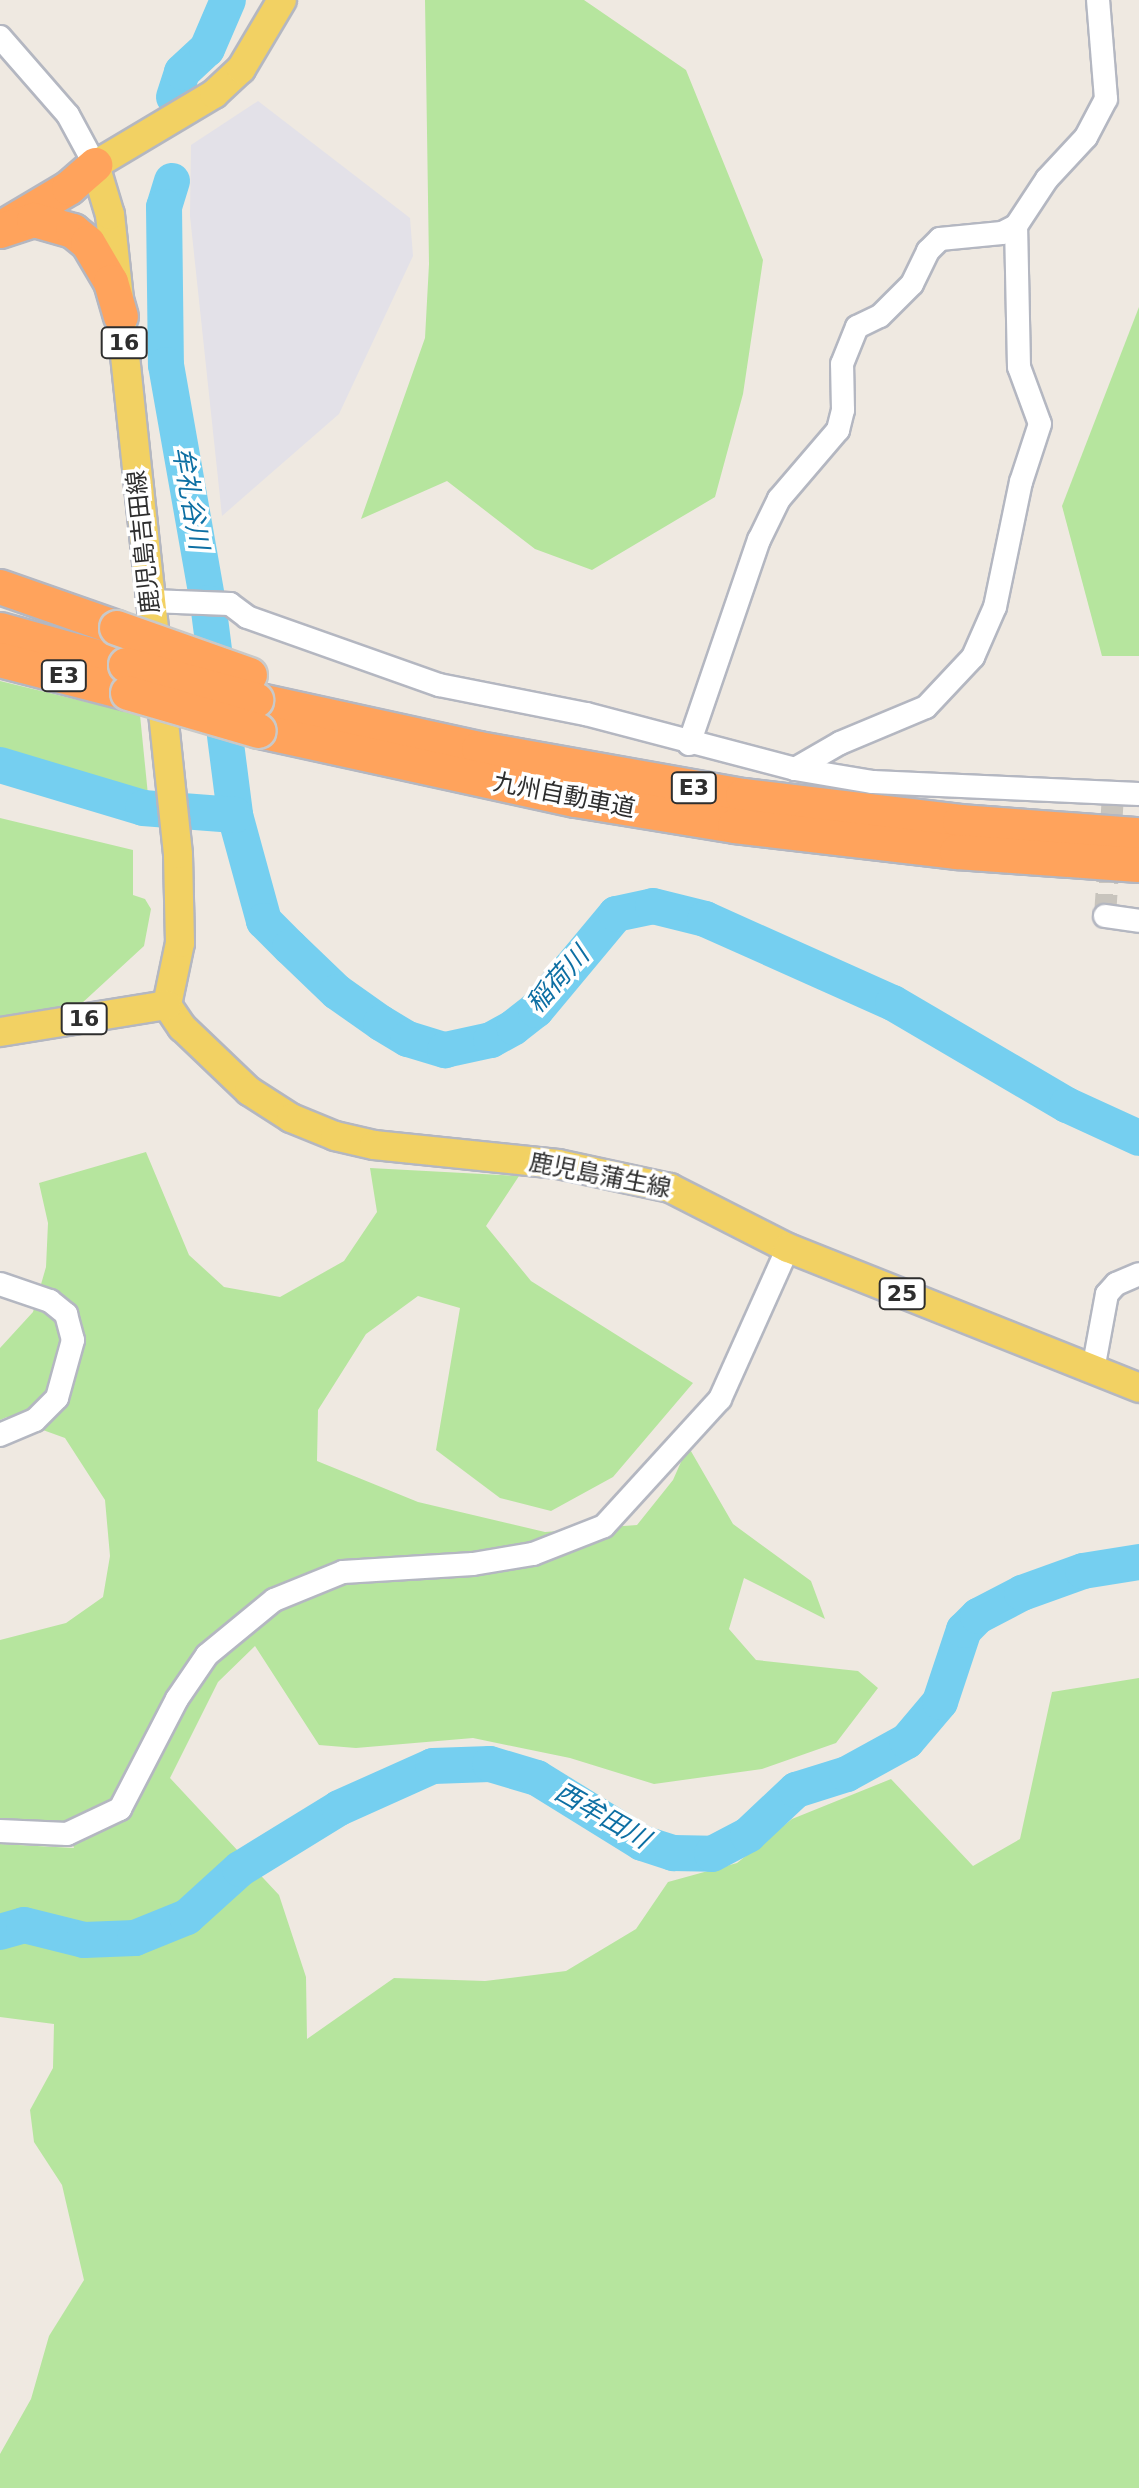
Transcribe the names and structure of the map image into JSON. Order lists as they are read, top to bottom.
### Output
{
  "streets": {
    "highway": ["E3", "九州自動車道"],
    "main road": [
      "16",
      "鹿児島吉田線",
      "鹿児島蒲生線",
      "25"
    ]
  },
  "crossings": [
    ["16", "鹿児島吉田線"],
    ["16", "鹿児島蒲生線"],
    ["鹿児島吉田線", "鹿児島蒲生線"]
  ],
  "water": ["牟礼谷川", "稲荷川", "西牟田川"]
}
